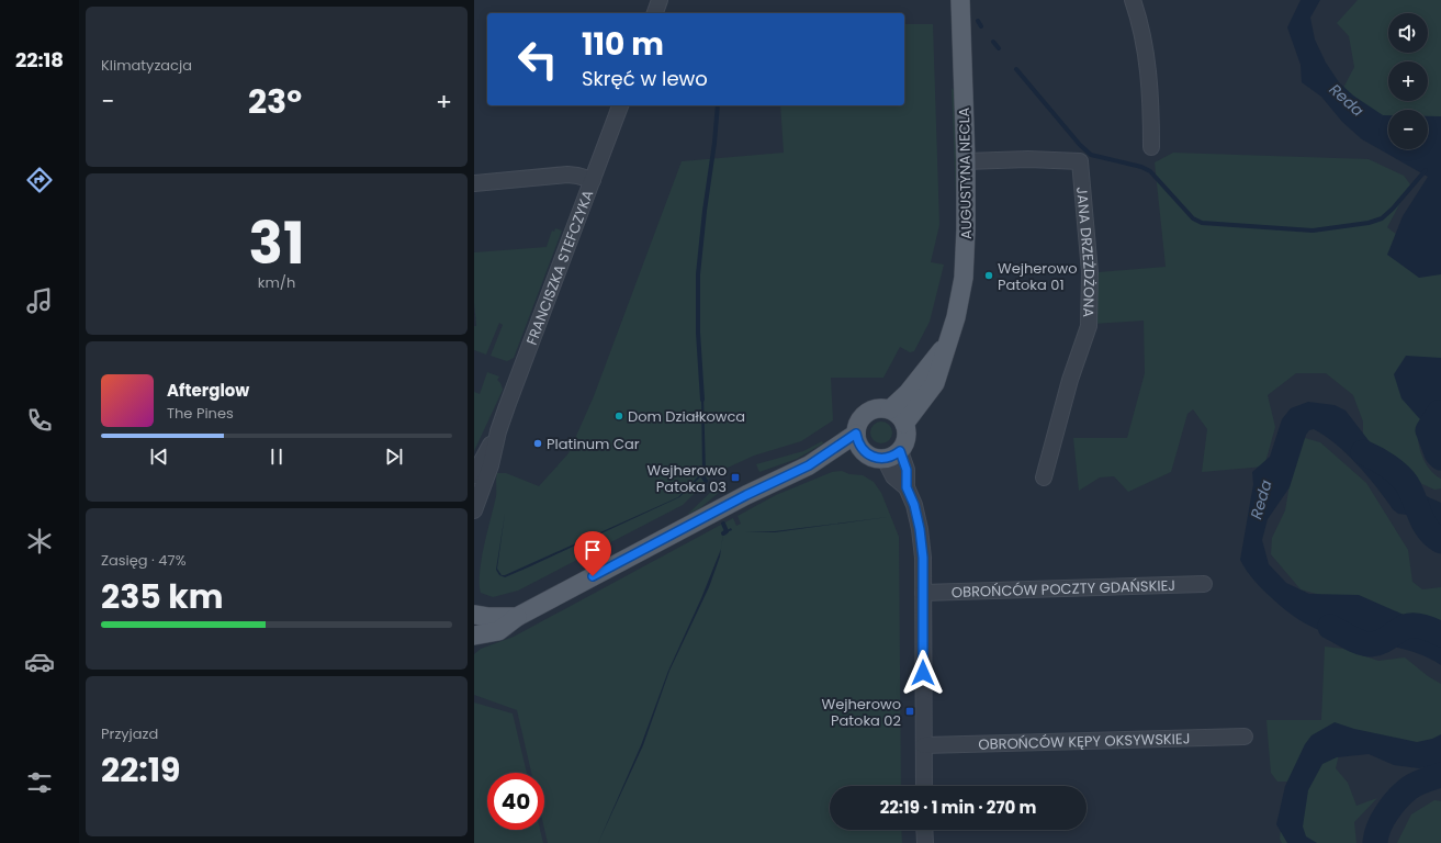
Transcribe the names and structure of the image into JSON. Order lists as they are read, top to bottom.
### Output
{
  "streets": {
    "main road": ["AUGUSTYNA NECLA"],
    "street": [
      "JANA DRZEŻDŻONA",
      "FRANCISZKA STEFCZYKA",
      "OBROŃCÓW POCZTY GDAŃSKIEJ",
      "OBROŃCÓW KĘPY OKSYWSKIEJ"
    ]
  },
  "crossings": [
    ["AUGUSTYNA NECLA", "JANA DRZEŻDŻONA"]
  ],
  "water": ["Reda"],
  "places": {
    "other": ["Wejherowo Patoka 01", "Dom Działkowca", "Platinum Car"],
    "transit": ["Wejherowo Patoka 03", "Wejherowo Patoka 02"]
  },
  "page": {
    "tabs": "22:18",
    "tile": [
      "Klimatyzacja",
      ["31", "km/h"],
      ["Zasięg · 47%", "235 km"],
      ["Przyjazd", "22:19"]
    ],
    "map_buttons": ["+", "−"],
    "turn": ["110 m", "Skręć w lewo"],
    "heat": ["−", "23°", "+"],
    "song": ["Afterglow", "The Pines"],
    "limit": "40",
    "trip": "22:19 · 1 min · 270 m"
  }
}
